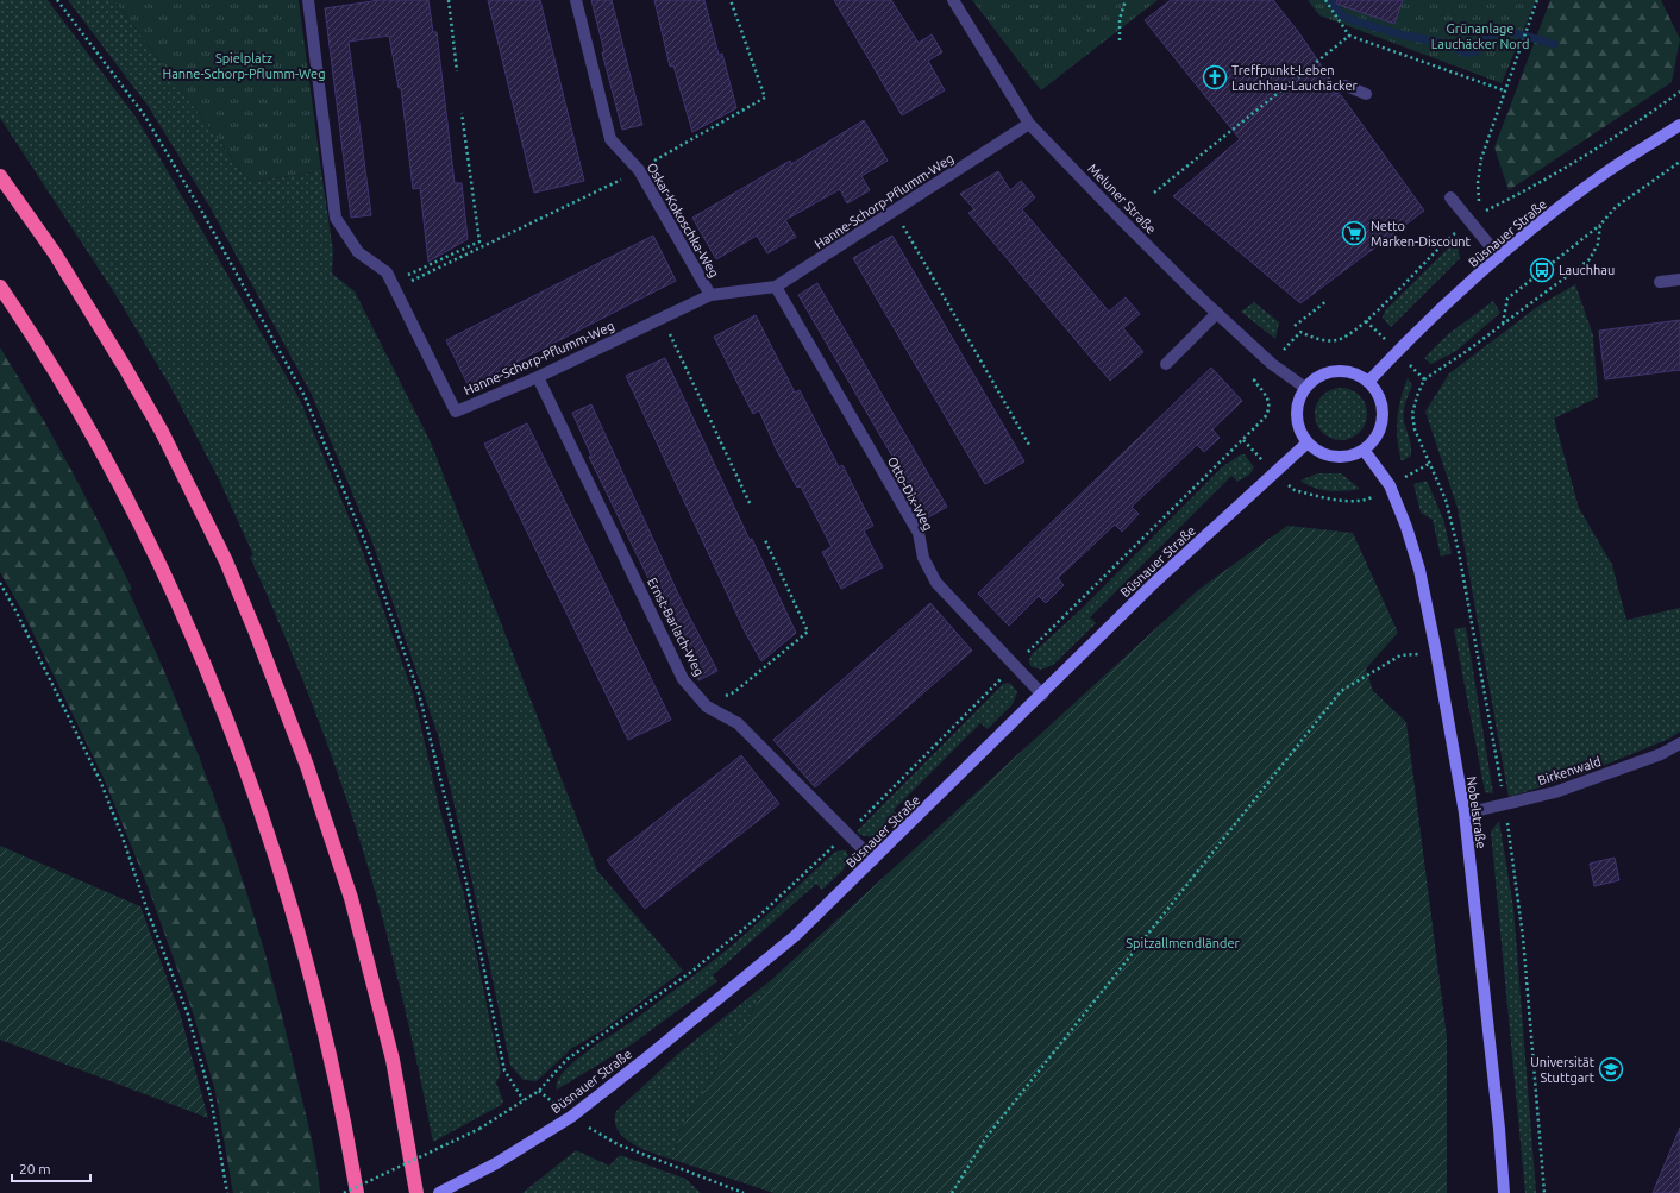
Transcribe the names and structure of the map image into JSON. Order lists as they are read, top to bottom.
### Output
{
  "streets": {
    "street": [
      "Meluner Straße",
      "Hanne-Schorp-Pflumm-Weg",
      "Oskar-Kokoschka-Weg",
      "Büsnauer Straße",
      "Otto-Dix-Weg",
      "Ernst-Barlach-Weg",
      "Birkenwald",
      "Nobelstraße"
    ]
  },
  "crossings": [
    ["Meluner Straße", "Hanne-Schorp-Pflumm-Weg"],
    ["Meluner Straße", "Büsnauer Straße"],
    ["Meluner Straße", "Nobelstraße"],
    ["Hanne-Schorp-Pflumm-Weg", "Oskar-Kokoschka-Weg"],
    ["Hanne-Schorp-Pflumm-Weg", "Otto-Dix-Weg"],
    ["Hanne-Schorp-Pflumm-Weg", "Ernst-Barlach-Weg"],
    ["Büsnauer Straße", "Otto-Dix-Weg"],
    ["Büsnauer Straße", "Ernst-Barlach-Weg"],
    ["Büsnauer Straße", "Nobelstraße"],
    ["Birkenwald", "Nobelstraße"]
  ],
  "parks": ["Grünanlage Lauchäcker Nord", "Spielplatz Hanne-Schorp-Pflumm-Weg", "Spitzallmendländer"],
  "places": {
    "church": ["Treffpunkt-Leben Lauchhau-Lauchäcker"],
    "supermarket": ["Netto Marken-Discount"],
    "bus stop": ["Lauchhau"],
    "school or university": ["Universität Stuttgart"]
  },
  "scale_bar": "20 m"
}
